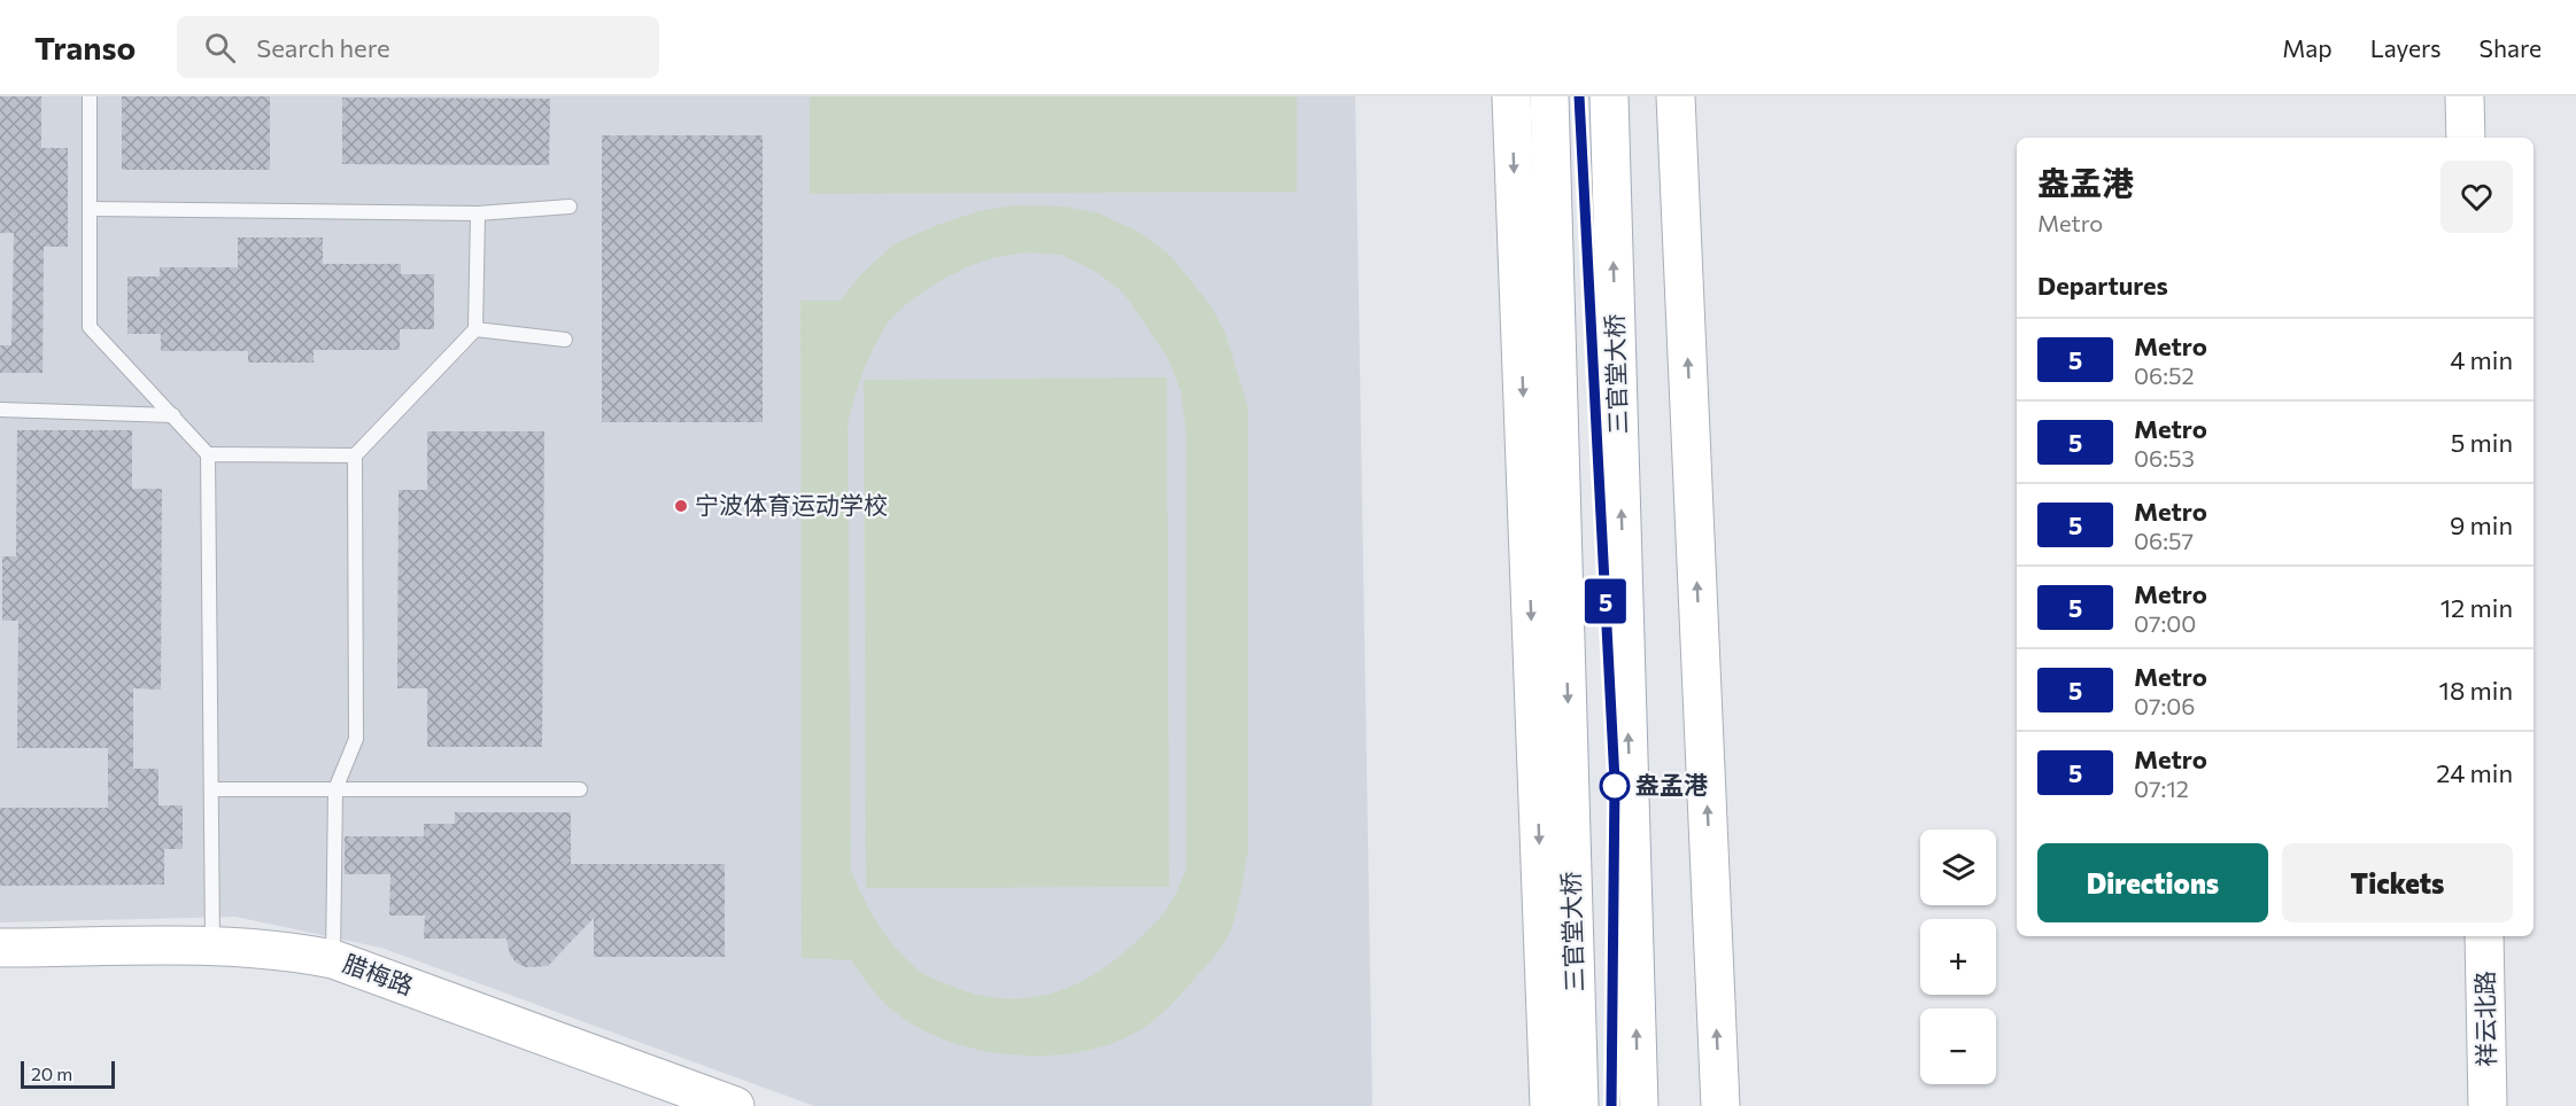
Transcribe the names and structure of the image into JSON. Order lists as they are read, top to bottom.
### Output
{
  "streets": {
    "street": ["三官堂大桥", "腊梅路", "祥云北路"]
  },
  "places": ["宁波体育运动学校", "盎孟港"],
  "lines": ["metro line 5"],
  "scale_bar": "20 m",
  "page": {
    "header": "Transo",
    "search": "Search here",
    "nav": ["Map", "Layers", "Share"],
    "on_map": "5",
    "heading": [
      ["盎孟港", "Metro"],
      "Departures"
    ],
    "list": [
      {
        "mark": "5",
        "name": "Metro",
        "note": "06:52",
        "value": "4 min"
      },
      {
        "mark": "5",
        "name": "Metro",
        "note": "06:53",
        "value": "5 min"
      },
      {
        "mark": "5",
        "name": "Metro",
        "note": "06:57",
        "value": "9 min"
      },
      {
        "mark": "5",
        "name": "Metro",
        "note": "07:00",
        "value": "12 min"
      },
      {
        "mark": "5",
        "name": "Metro",
        "note": "07:06",
        "value": "18 min"
      },
      {
        "mark": "5",
        "name": "Metro",
        "note": "07:12",
        "value": "24 min"
      }
    ],
    "map_buttons": ["+", "−"],
    "buttons": ["Directions", "Tickets"],
    "scale": "20 m"
  }
}
